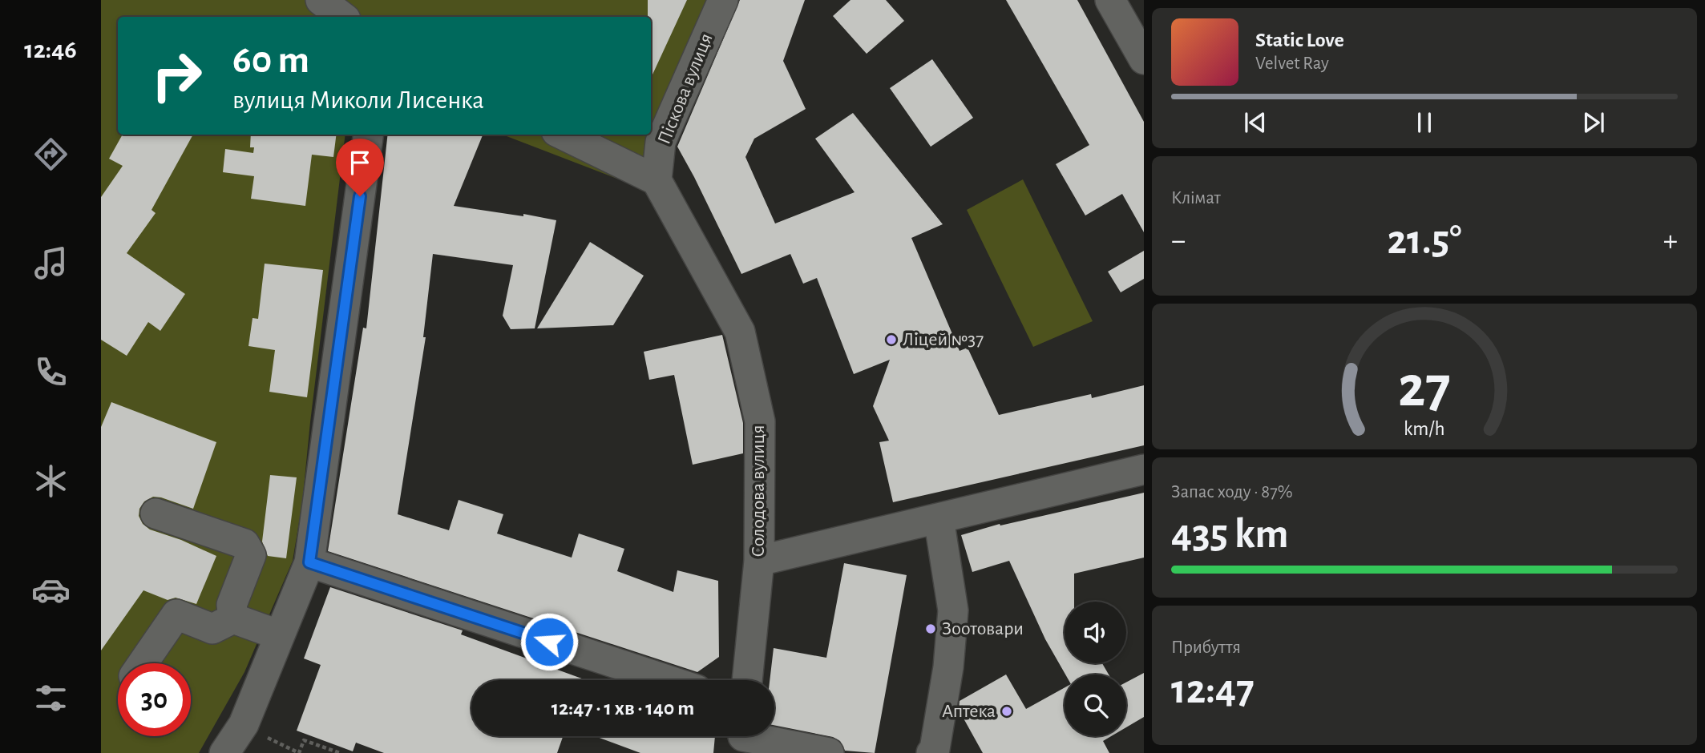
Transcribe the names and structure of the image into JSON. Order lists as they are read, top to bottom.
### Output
{
  "streets": {
    "street": ["Піскова вулиця", "Солодова вулиця"]
  },
  "crossings": [
    ["Піскова вулиця", "Солодова вулиця"]
  ],
  "places": ["Ліцей №37", "Зоотовари", "Аптека"],
  "page": {
    "tabs": "12:46",
    "turn": ["60 m", "вулиця Миколи Лисенка"],
    "song": ["Static Love", "Velvet Ray"],
    "tile": [
      "Клімат",
      ["Запас ходу · 87%", "435 km"],
      ["Прибуття", "12:47"]
    ],
    "heat": ["−", "21.5°", "+"],
    "limit": "30",
    "trip": "12:47 · 1 хв · 140 m",
    "gauge": ["27", "km/h"]
  }
}
